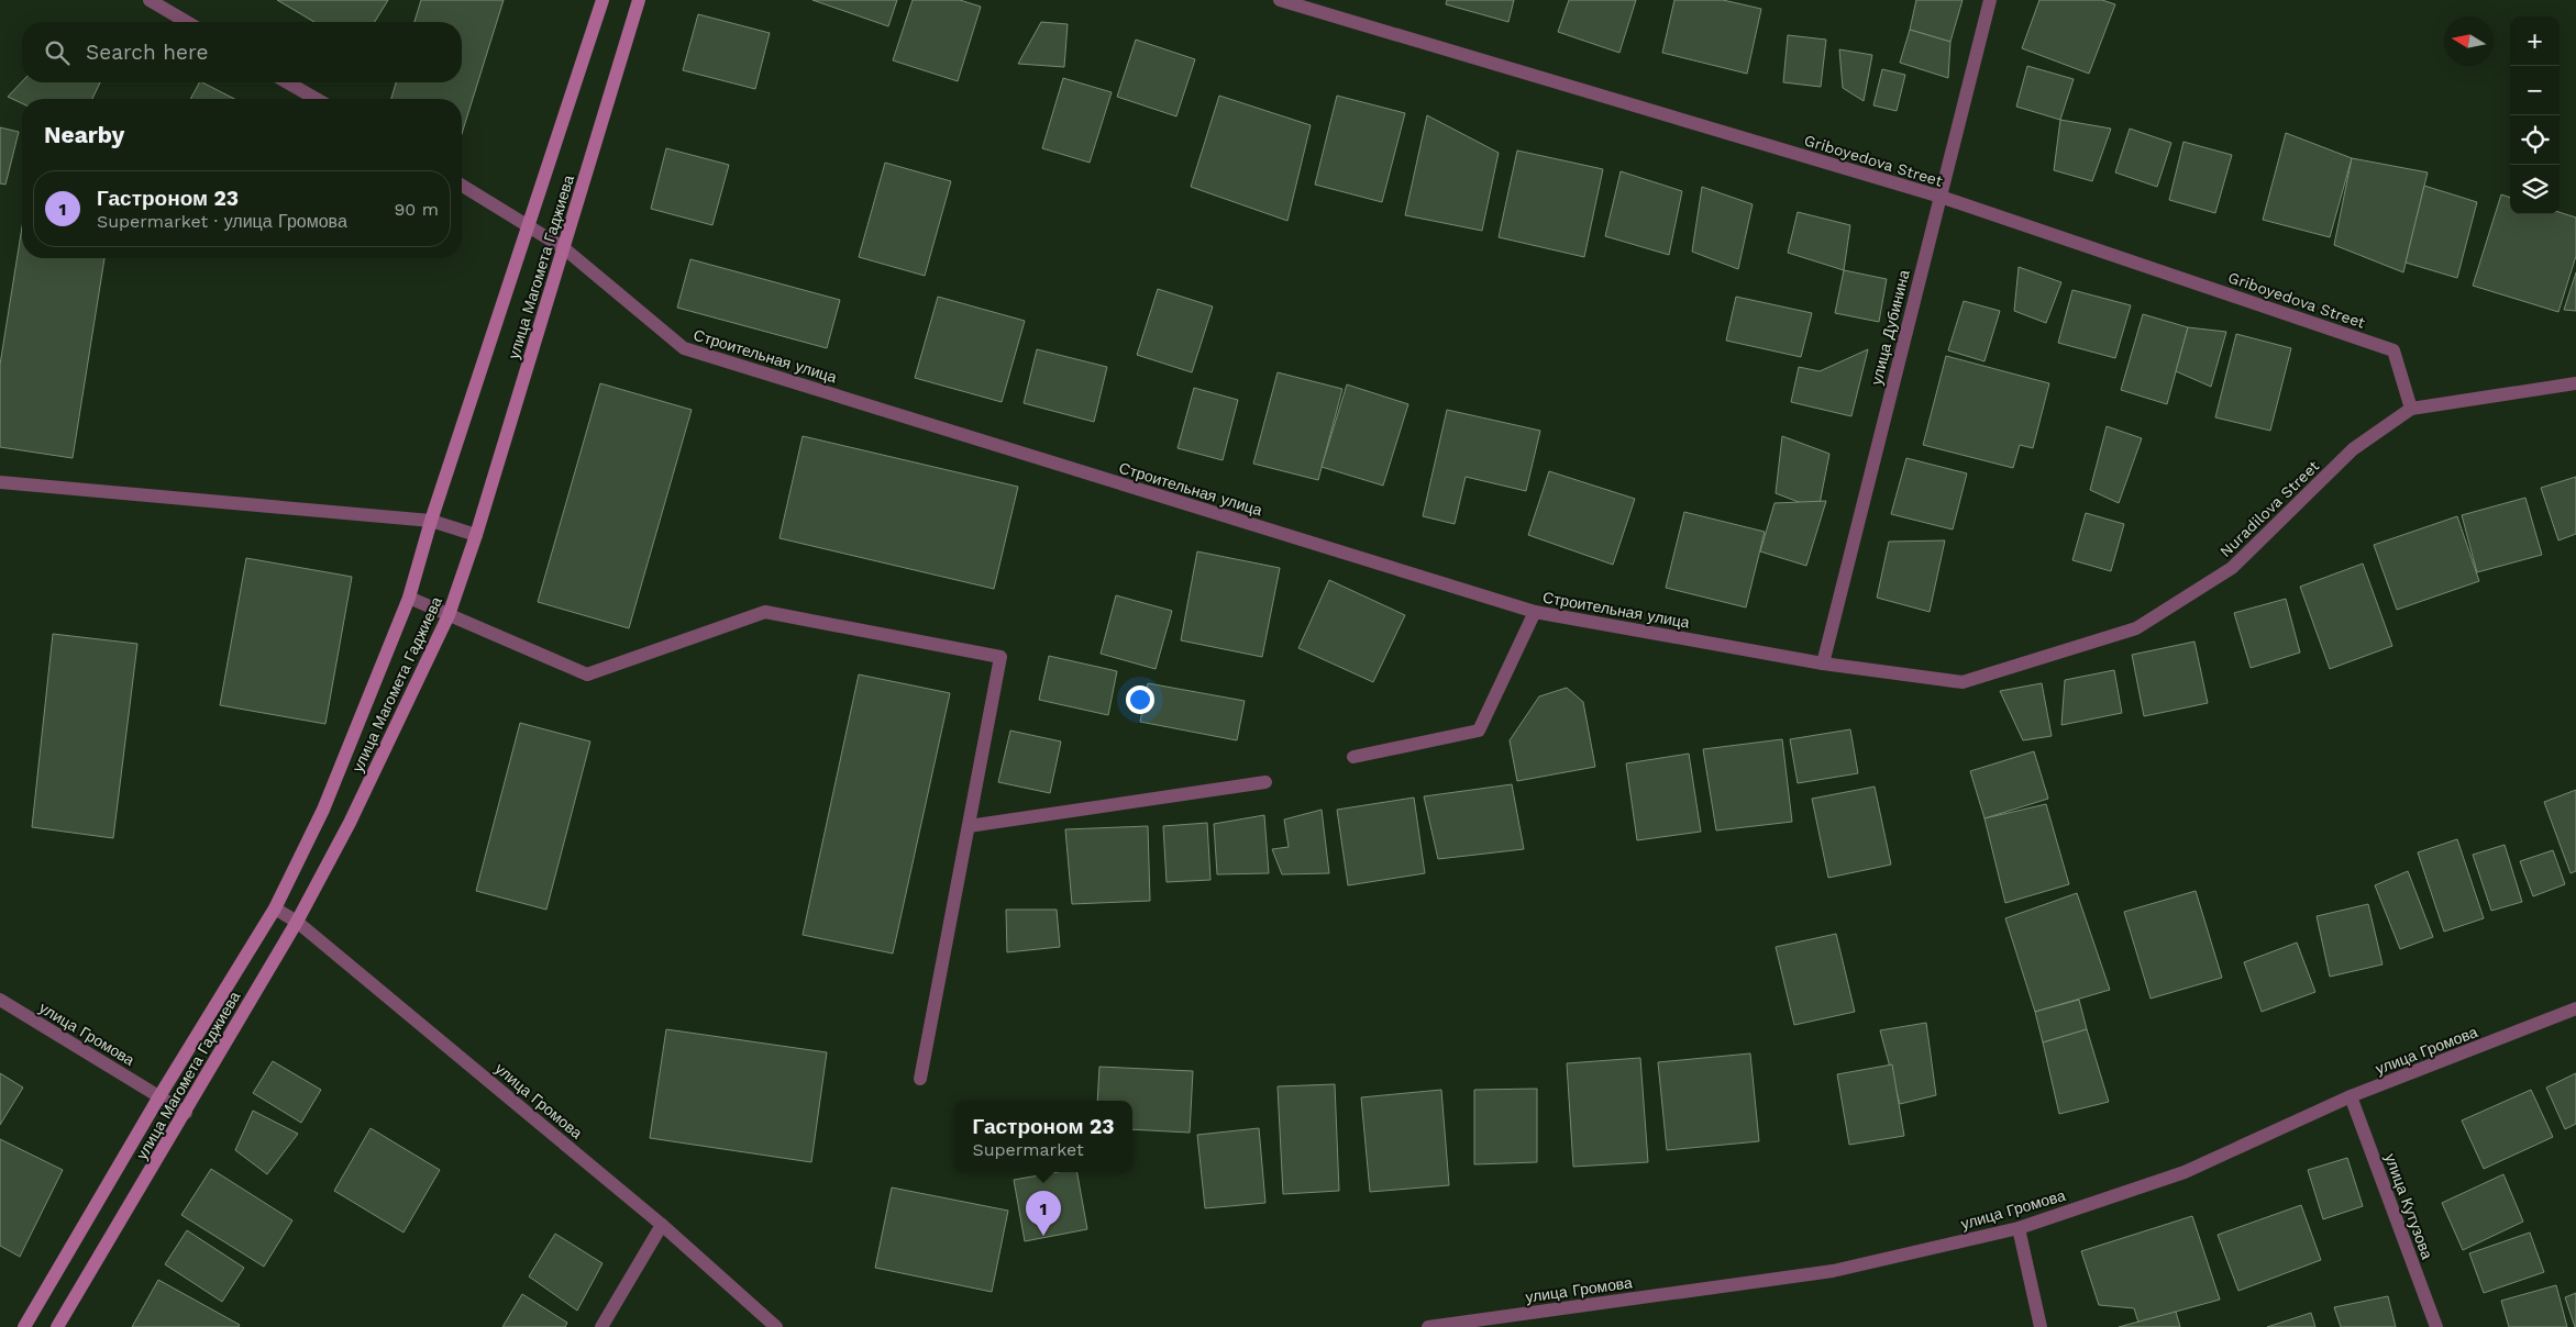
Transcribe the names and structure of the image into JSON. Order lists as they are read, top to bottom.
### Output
{
  "streets": {
    "main road": ["улица Магомета Гаджиева"],
    "street": [
      "Griboyedova Street",
      "улица Дубинина",
      "Строительная улица",
      "Nuradilova Street",
      "улица Громова",
      "улица Кутузова"
    ]
  },
  "crossings": [
    ["Griboyedova Street", "улица Дубинина"],
    ["Griboyedova Street", "Nuradilova Street"],
    ["улица Магомета Гаджиева", "Строительная улица"],
    ["улица Магомета Гаджиева", "улица Громова"],
    ["улица Дубинина", "Строительная улица"],
    ["Строительная улица", "Nuradilova Street"],
    ["улица Громова", "улица Кутузова"]
  ],
  "north": "left",
  "page": {
    "map_buttons": ["+", "−"],
    "search": "Search here",
    "heading": "Nearby",
    "list": [
      {
        "mark": "1",
        "name": "Гастроном 23",
        "note": "Supermarket · улица Громова",
        "value": "90 m"
      }
    ],
    "popup": ["Гастроном 23", "Supermarket"],
    "pins": "1"
  }
}
